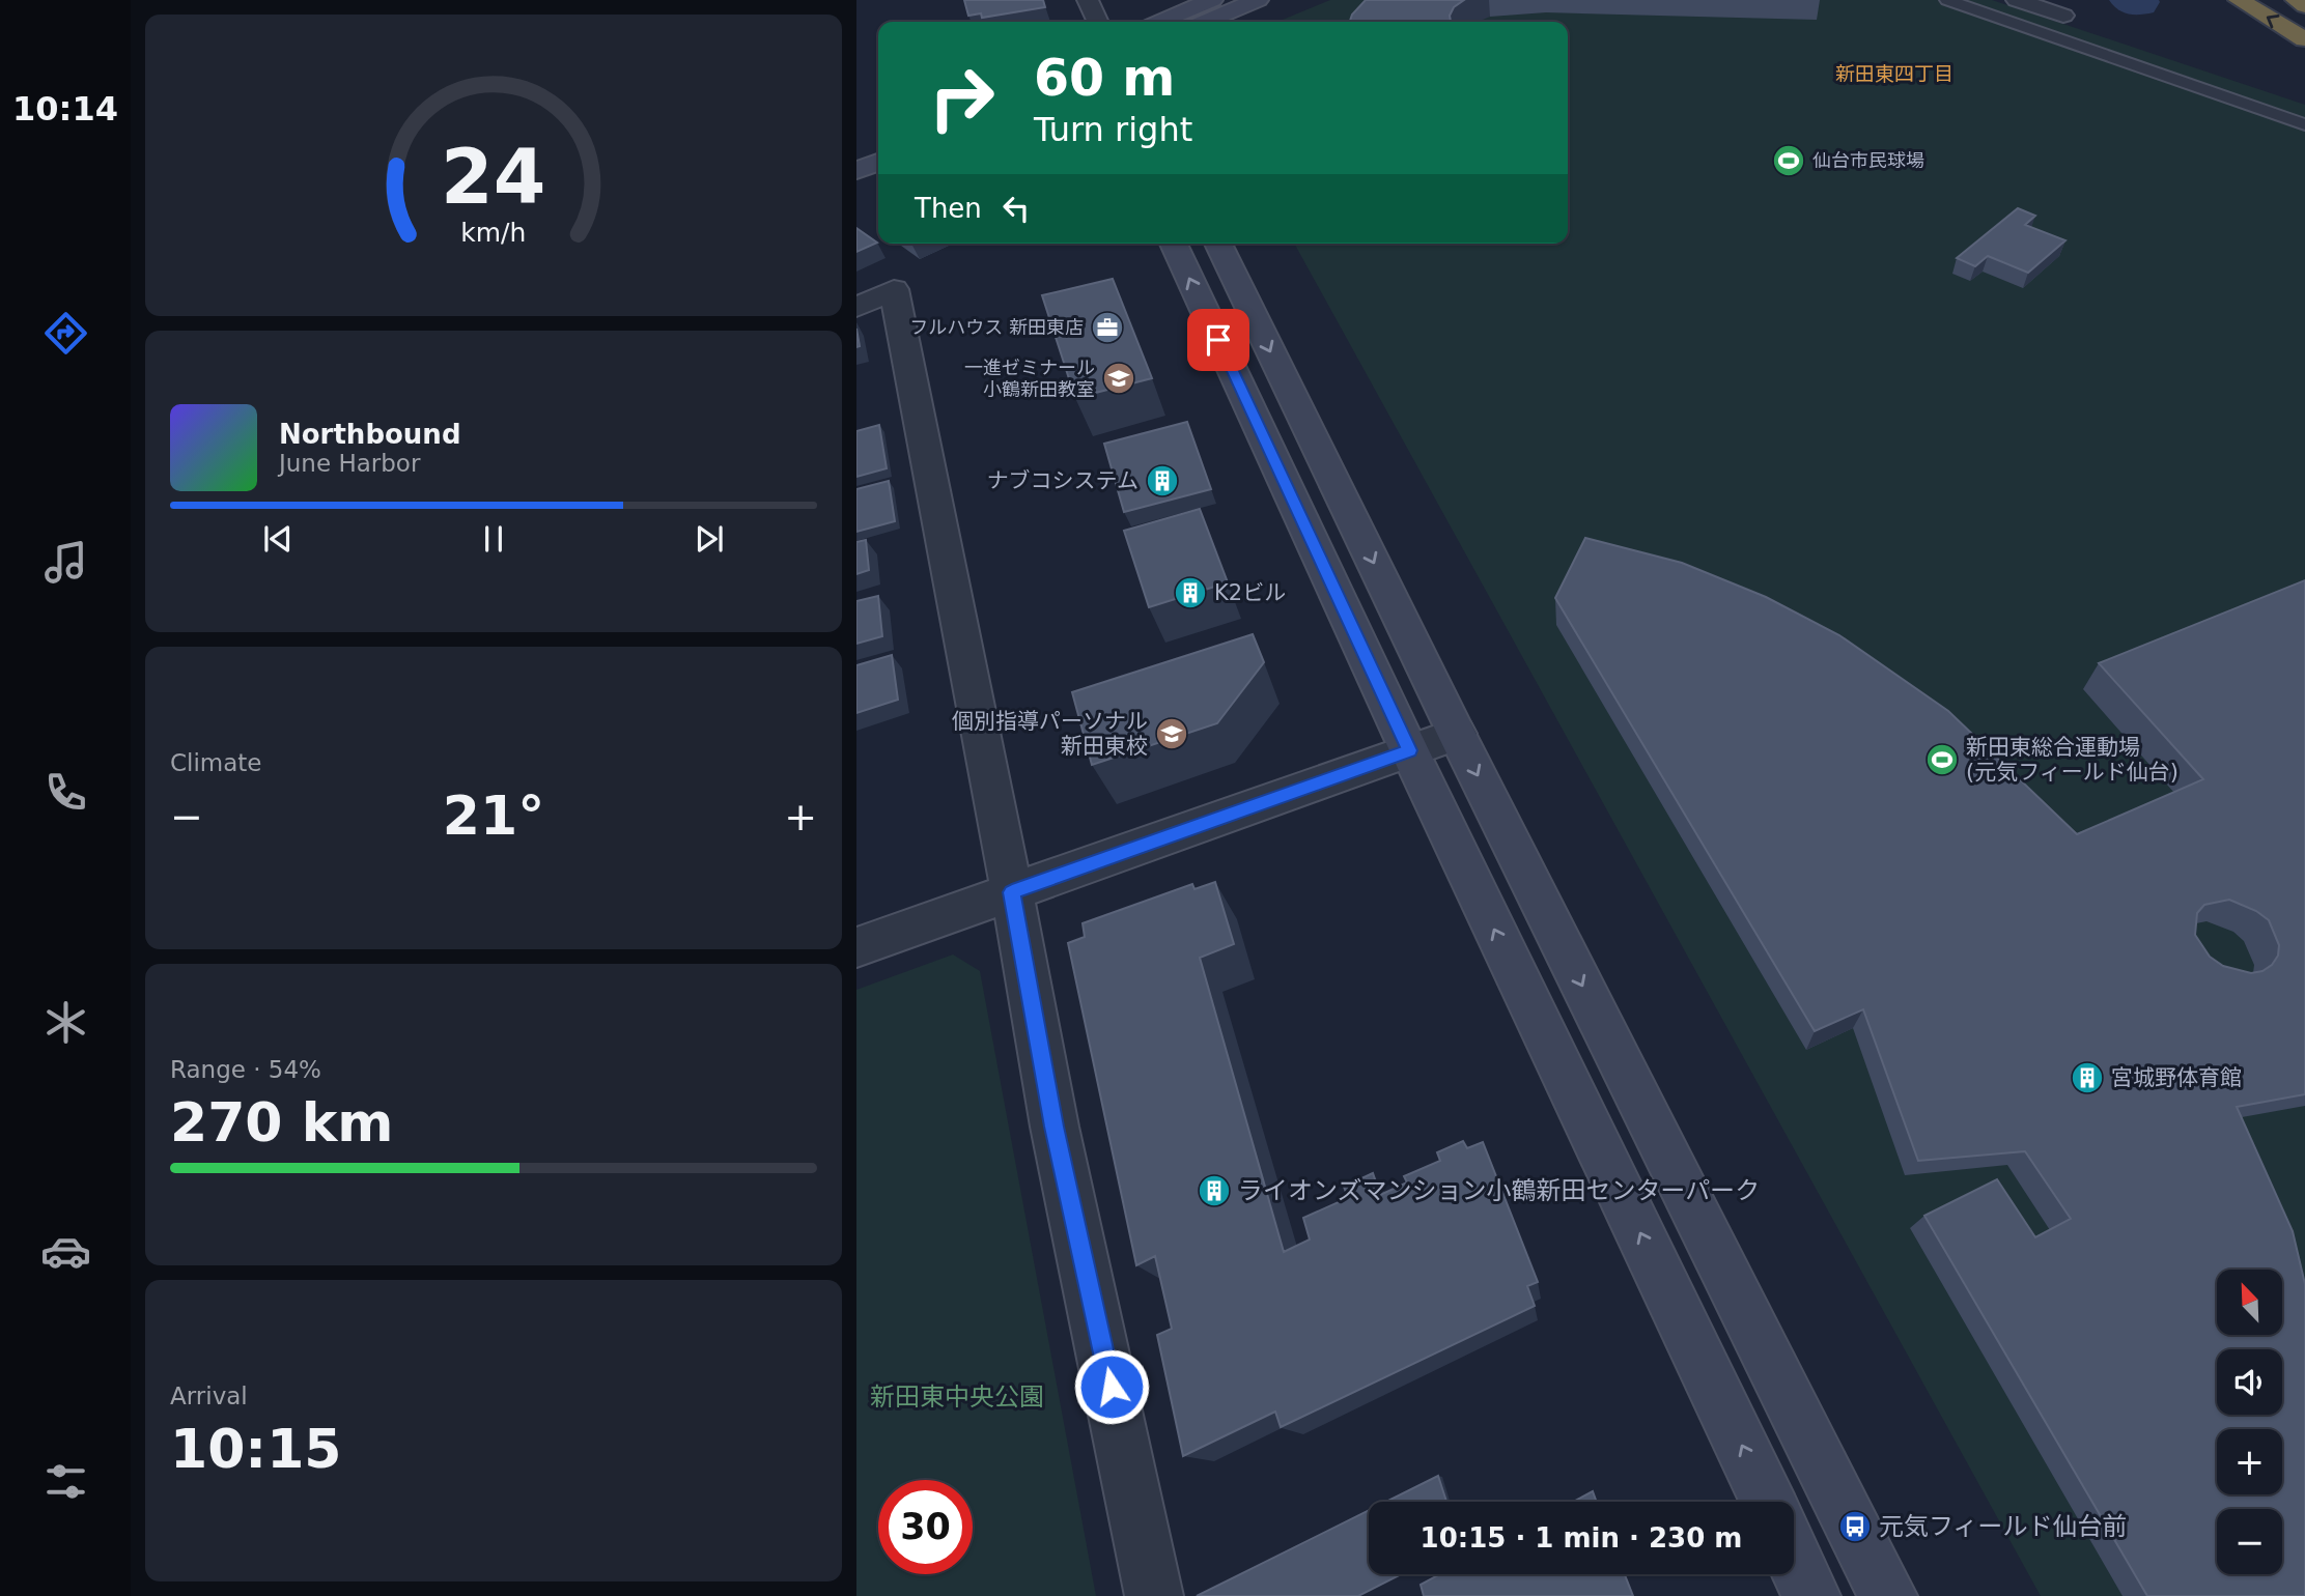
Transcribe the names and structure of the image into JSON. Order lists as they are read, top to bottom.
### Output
{
  "districts": ["新田東四丁目"],
  "parks": ["新田東中央公園"],
  "places": {
    "sports": ["仙台市民球場", "新田東総合運動場 (元気フィールド仙台)"],
    "office": ["フルハウス 新田東店"],
    "school or university": ["一進ゼミナール 小鶴新田教室", "個別指導パーソナル 新田東校"],
    "building": [
      "ナブコシステム",
      "K2ビル",
      "宮城野体育館",
      "ライオンズマンション小鶴新田センターパーク"
    ],
    "bus stop": ["元気フィールド仙台前"]
  },
  "north": "top left",
  "page": {
    "tabs": "10:14",
    "turn": ["60 m", "Turn right"],
    "then": "Then",
    "song": ["Northbound", "June Harbor"],
    "tile": [
      "Climate",
      ["Range · 54%", "270 km"],
      ["Arrival", "10:15"]
    ],
    "heat": ["−", "21°", "+"],
    "map_buttons": ["+", "−"],
    "limit": "30",
    "trip": "10:15 · 1 min · 230 m",
    "gauge": ["24", "km/h"]
  }
}
